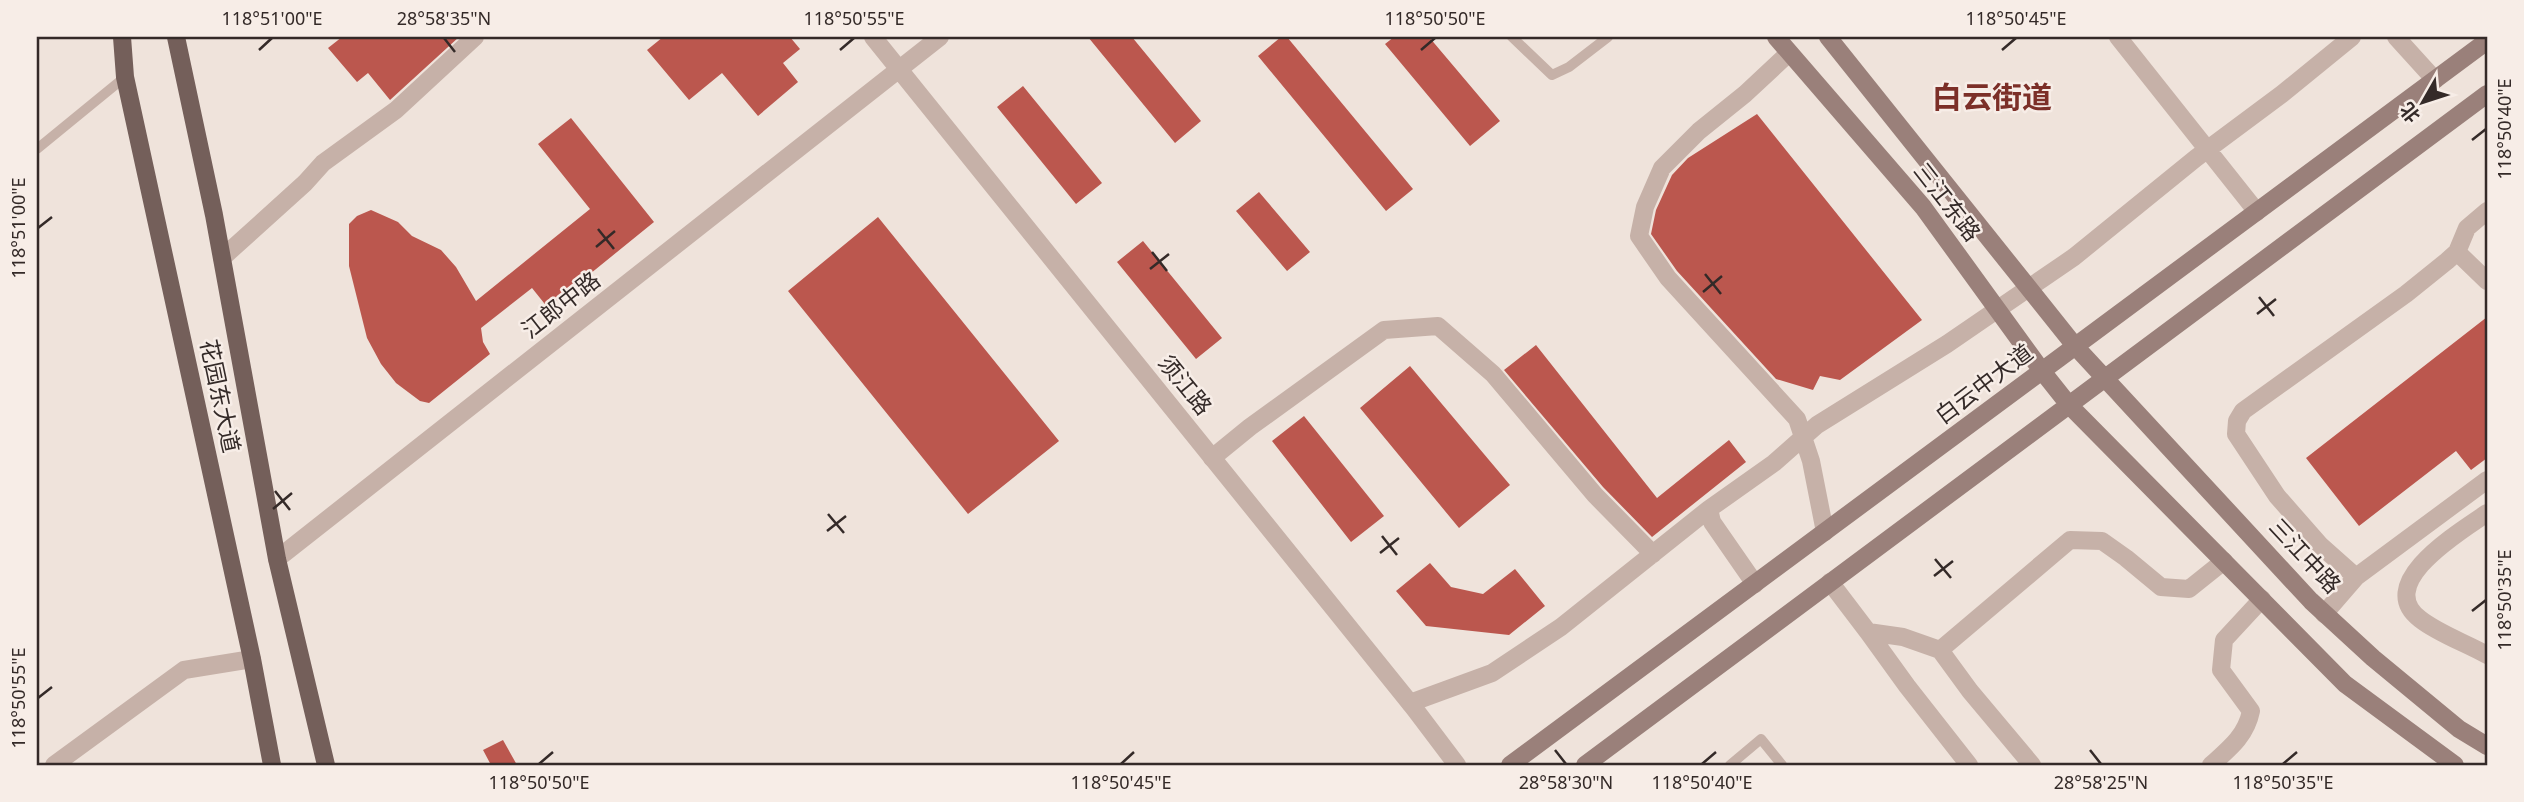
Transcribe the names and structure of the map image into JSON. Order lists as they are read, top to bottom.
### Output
{
  "streets": {
    "main road": [
      "三江东路",
      "白云中大道",
      "花园东大道",
      "三江中路"
    ],
    "street": ["江郎中路", "须江路"]
  },
  "crossings": [
    ["三江东路", "白云中大道"],
    ["三江东路", "三江中路"],
    ["江郎中路", "须江路"],
    ["江郎中路", "花园东大道"]
  ],
  "districts": ["白云街道"],
  "north": "bottom left",
  "coordinates": [
    "118°51'00\"E",
    "28°58'35\"N",
    "118°50'55\"E",
    "118°50'50\"E",
    "118°50'45\"E",
    "118°50'40\"E",
    "118°50'35\"E",
    "28°58'30\"N",
    "28°58'25\"N"
  ]
}
